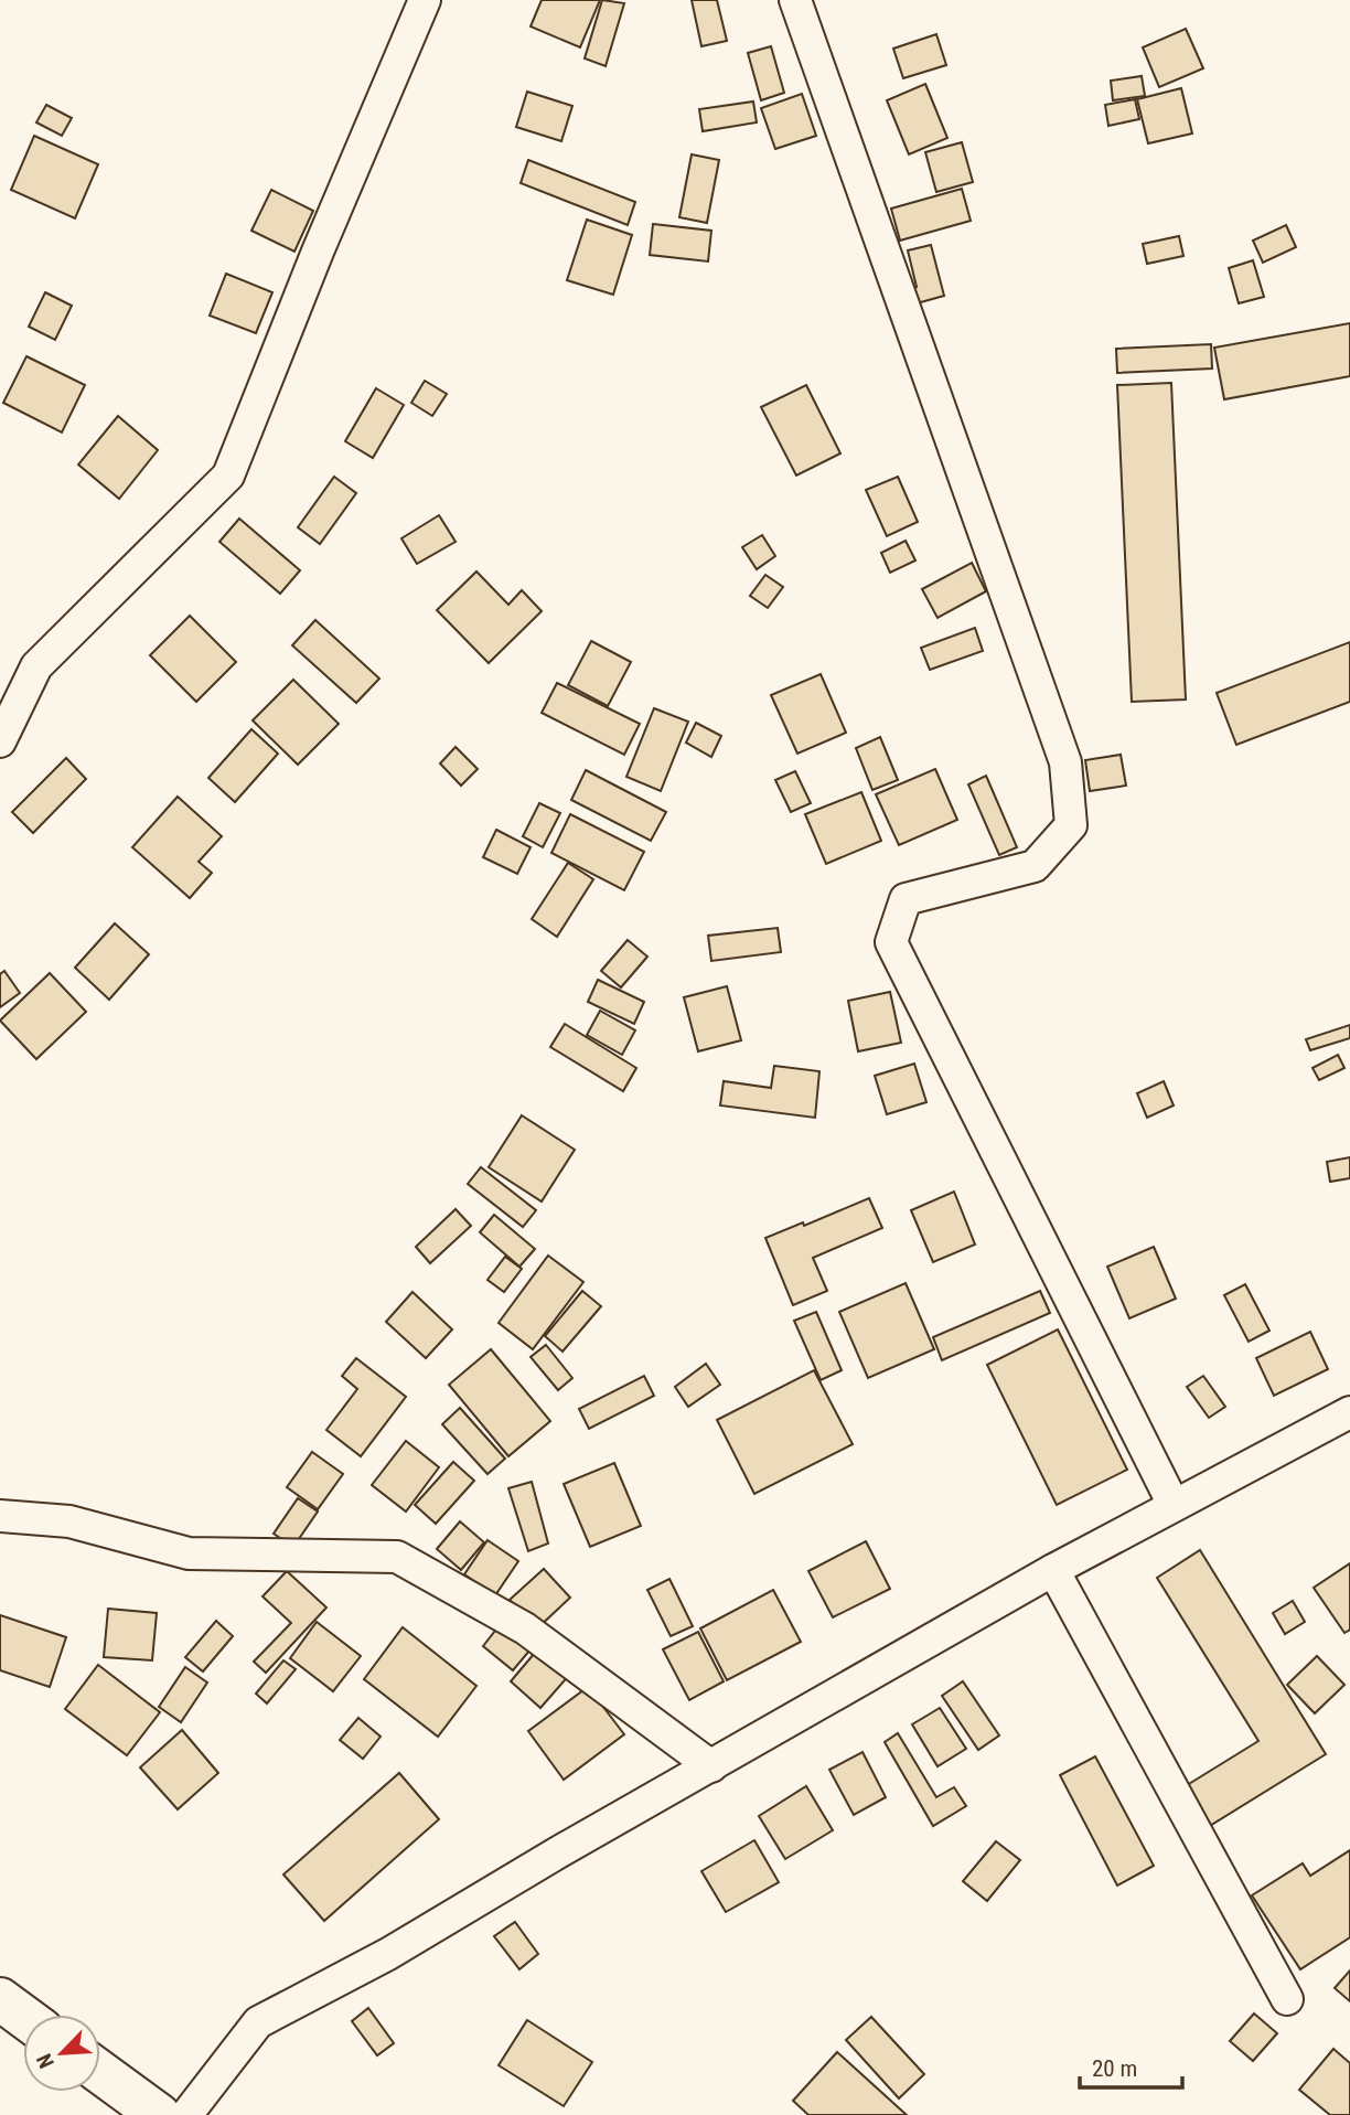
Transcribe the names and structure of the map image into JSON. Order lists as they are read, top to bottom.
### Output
{
  "scale_bar": "20 m",
  "north": "bottom left"
}
